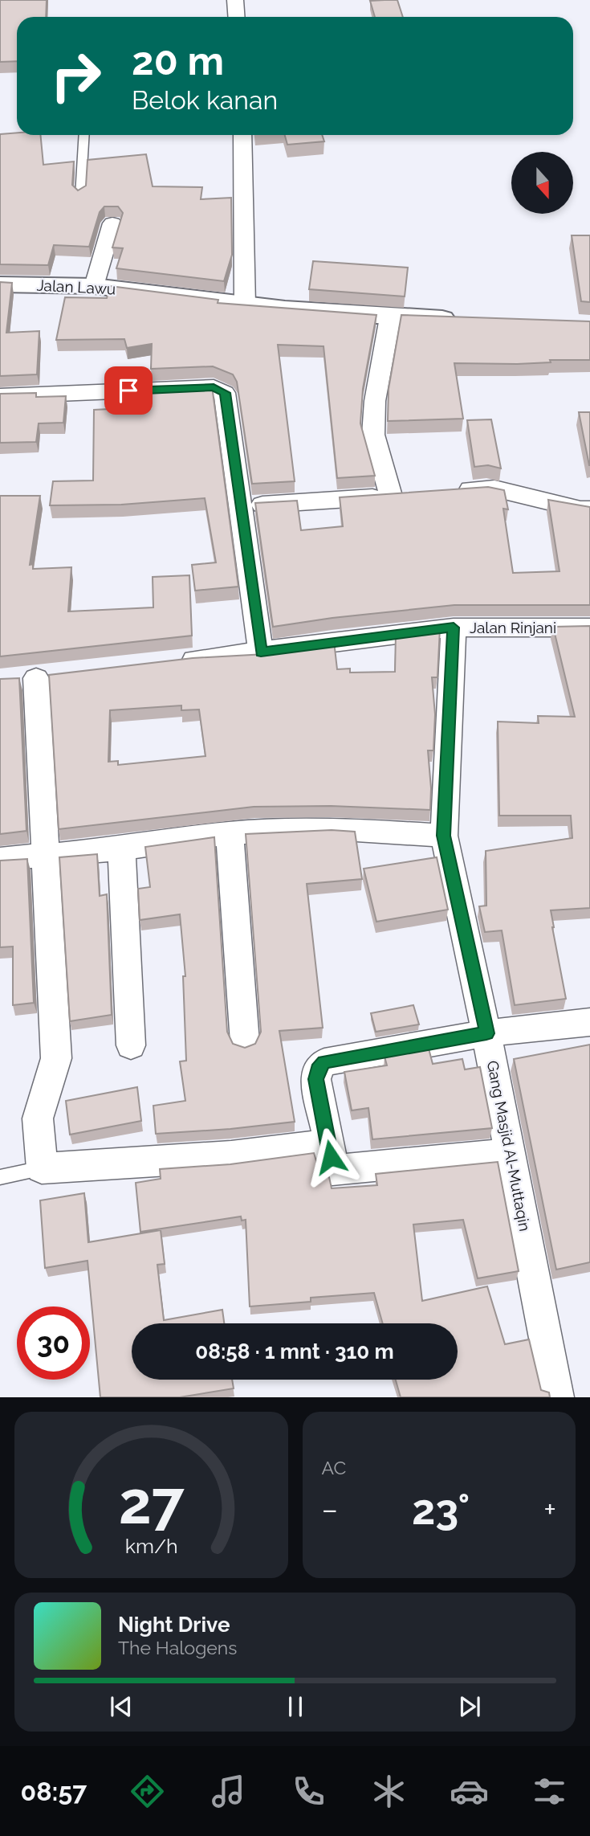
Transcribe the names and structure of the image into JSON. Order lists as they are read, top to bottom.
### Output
{
  "streets": {
    "street": ["Jalan Lawu", "Jalan Rinjani", "Gang Masjid Al-Muttaqin"]
  },
  "crossings": [
    ["Jalan Rinjani", "Gang Masjid Al-Muttaqin"]
  ],
  "north": "bottom",
  "page": {
    "turn": ["20 m", "Belok kanan"],
    "limit": "30",
    "trip": "08:58 · 1 mnt · 310 m",
    "tile": "AC",
    "heat": ["−", "23°", "+"],
    "song": ["Night Drive", "The Halogens"],
    "tabs": "08:57",
    "gauge": ["27", "km/h"]
  }
}
